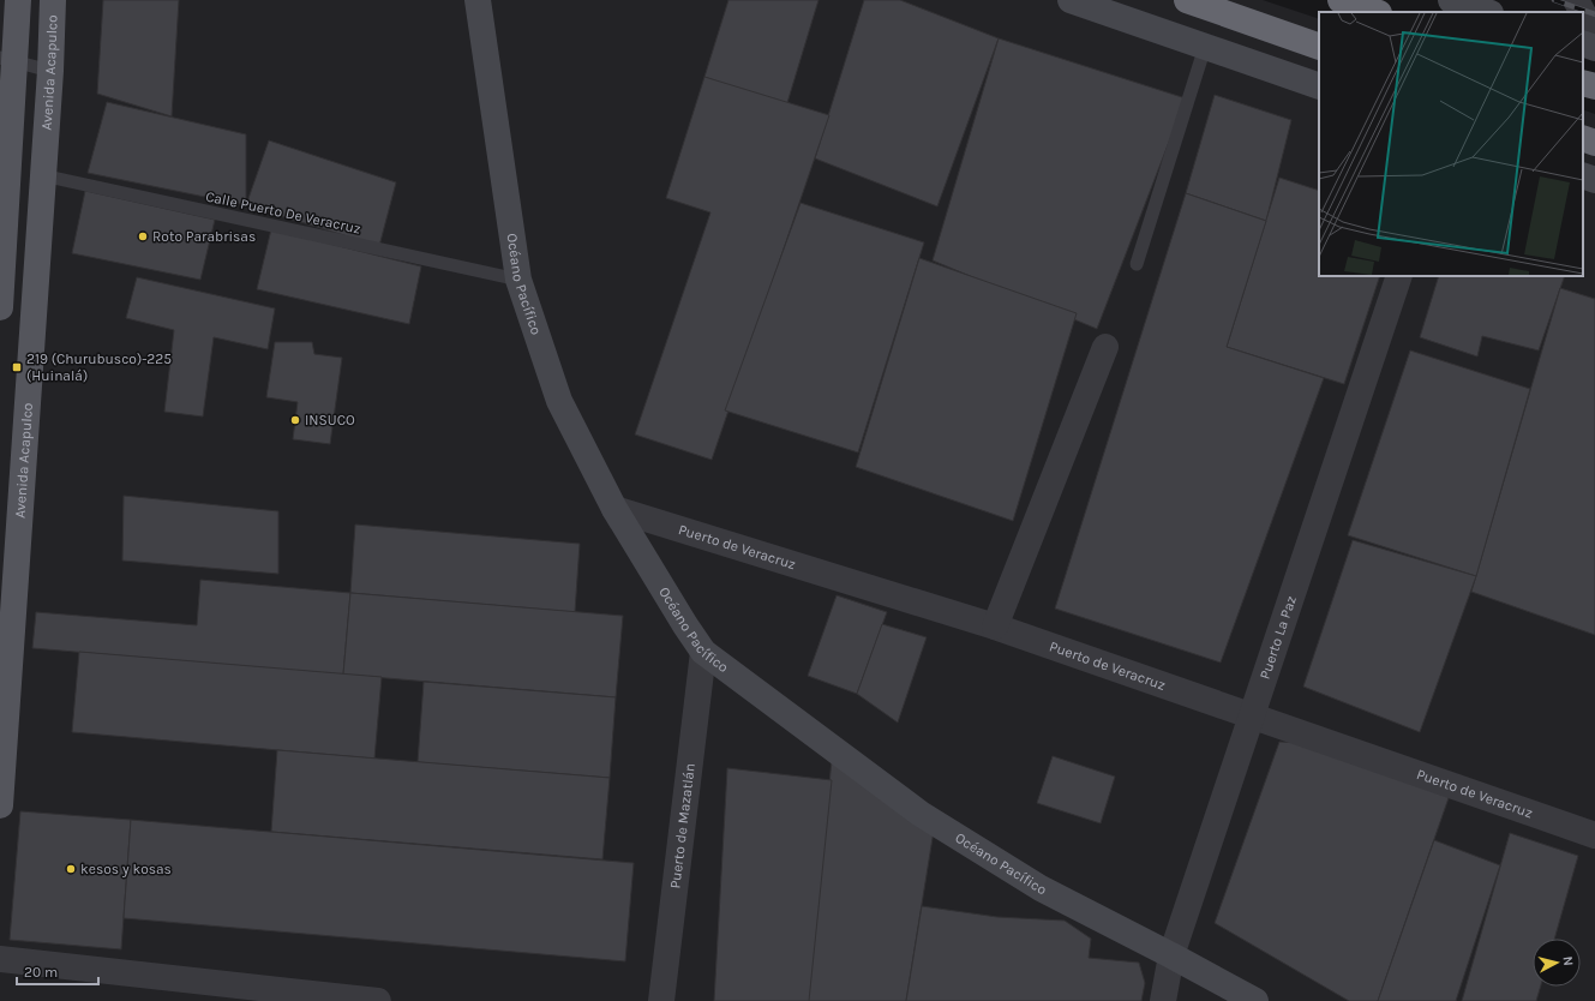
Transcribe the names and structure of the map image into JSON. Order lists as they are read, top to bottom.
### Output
{
  "streets": {
    "main road": ["Avenida Acapulco"],
    "street": [
      "Océano Pacífico",
      "Puerto de Veracruz",
      "Puerto La Paz",
      "Puerto de Mazatlán"
    ],
    "lane": ["Calle Puerto De Veracruz"]
  },
  "crossings": [
    ["Avenida Acapulco", "Calle Puerto De Veracruz"],
    ["Calle Puerto De Veracruz", "Océano Pacífico"],
    ["Océano Pacífico", "Puerto de Veracruz"],
    ["Océano Pacífico", "Puerto La Paz"],
    ["Océano Pacífico", "Puerto de Mazatlán"],
    ["Puerto de Veracruz", "Puerto La Paz"]
  ],
  "places": {
    "other": ["Roto Parabrisas", "INSUCO", "kesos y kosas"],
    "transit": ["219 (Churubusco)-225 (Huinalá)"]
  },
  "scale_bar": "20 m",
  "north": "right"
}
